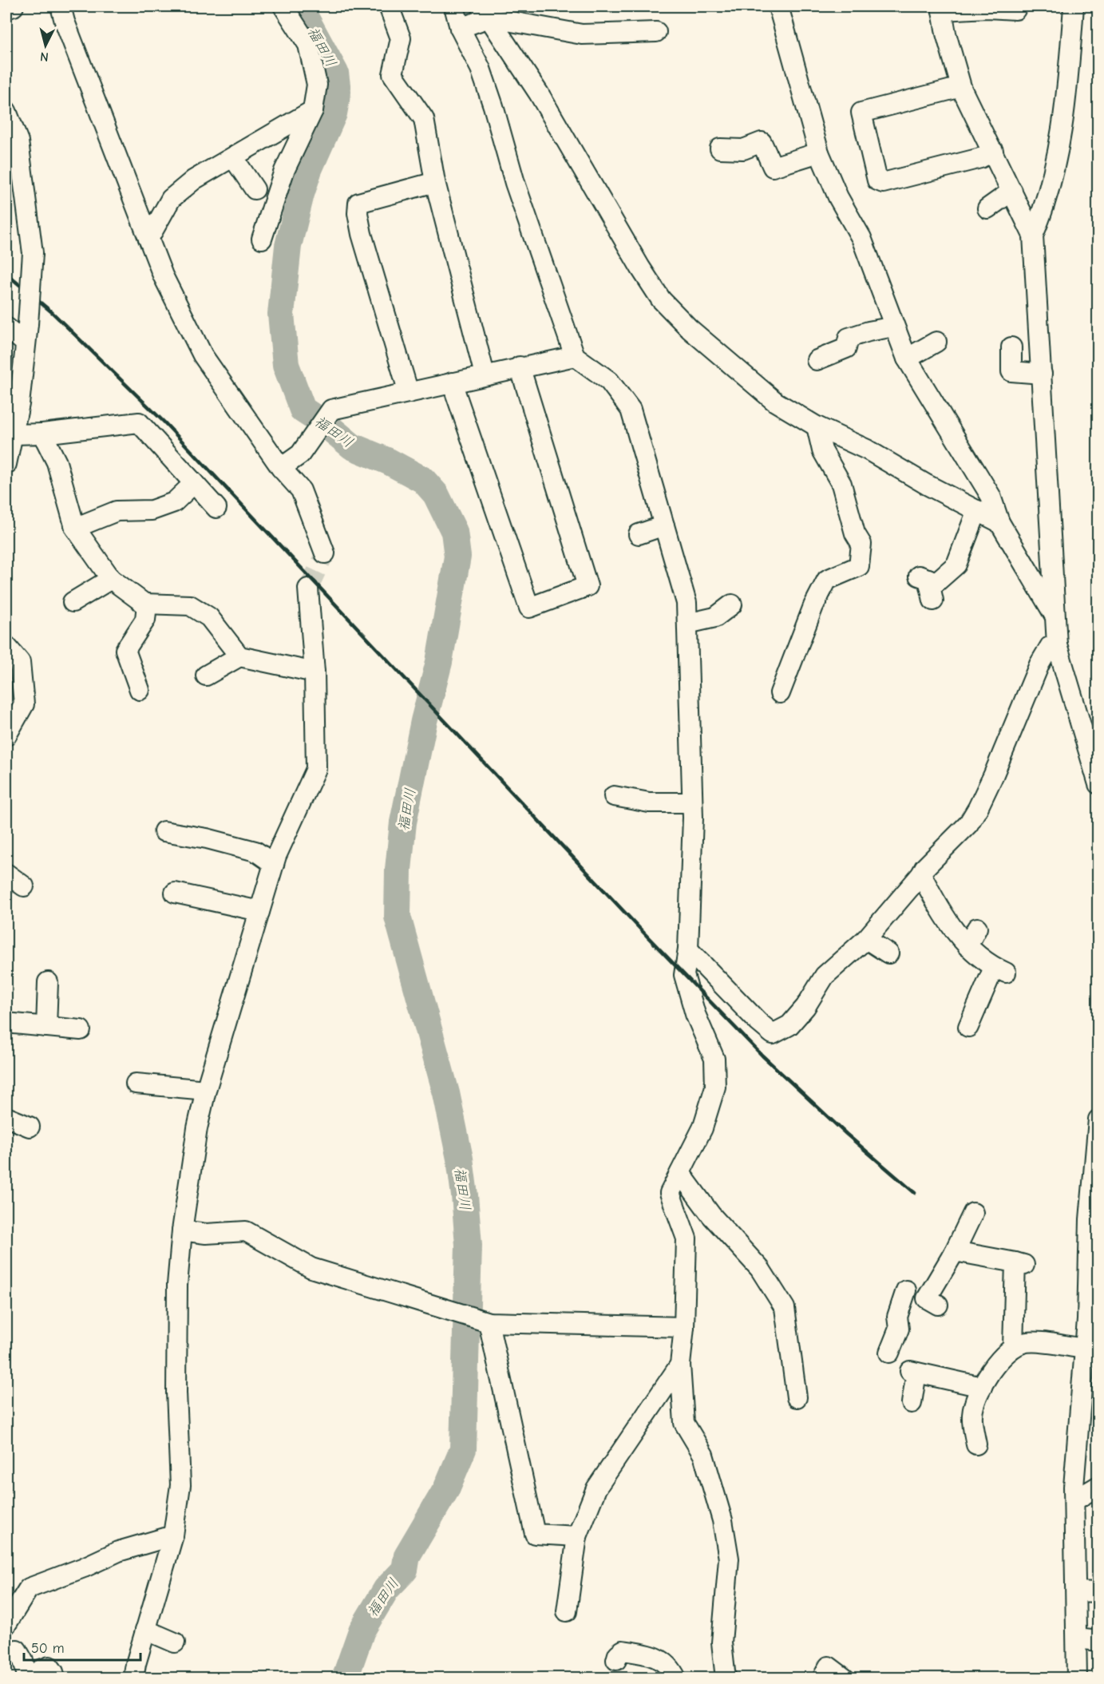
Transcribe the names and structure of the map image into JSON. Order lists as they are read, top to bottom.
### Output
{
  "water": ["福田川"],
  "scale_bar": "50 m",
  "north": "bottom"
}
